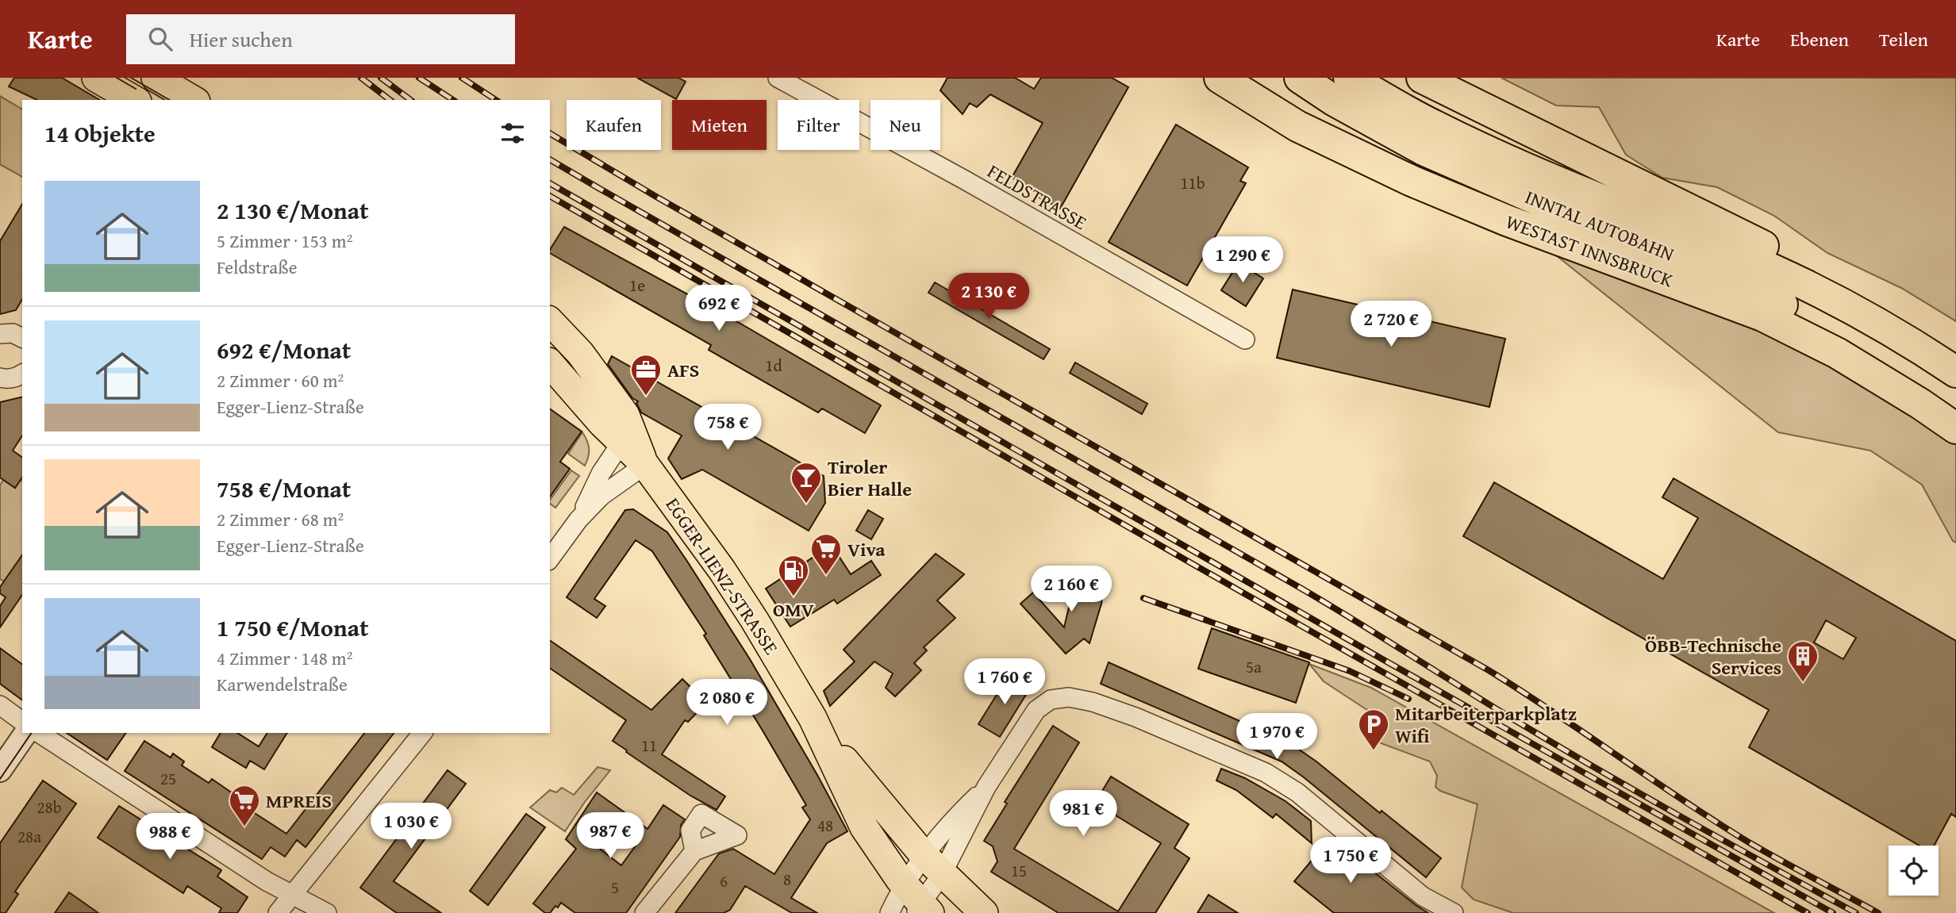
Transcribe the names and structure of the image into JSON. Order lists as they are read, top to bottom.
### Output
{
  "streets": {
    "highway": ["INNTAL AUTOBAHN", "WESTAST INNSBRUCK"],
    "main road": ["EGGER-LIENZ-STRASSE"],
    "street": ["FELDSTRASSE"]
  },
  "crossings": [
    ["INNTAL AUTOBAHN", "WESTAST INNSBRUCK"]
  ],
  "places": {
    "office": ["AFS"],
    "bar": ["Tiroler Bier Halle"],
    "supermarket": ["Viva", "MPREIS"],
    "fuel station": ["OMV"],
    "building": ["ÖBB-Technische Services"],
    "parking": ["Mitarbeiterparkplatz Wifi"]
  },
  "house_numbers": [
    "11b",
    "1e",
    "1d",
    "5a",
    "11",
    "25",
    "28b",
    "48",
    "28a",
    "15",
    "8",
    "6",
    "5"
  ],
  "page": {
    "header": "Karte",
    "search": "Hier suchen",
    "nav": ["Karte", "Ebenen", "Teilen"],
    "chip": [
      "Kaufen",
      "Mieten",
      "Filter",
      "Neu"
    ],
    "heading": "14 Objekte",
    "list": [
      {
        "name": "2 130 €/Monat",
        "note": "5 Zimmer · 153 m² · Feldstraße"
      },
      {
        "name": "692 €/Monat",
        "note": "2 Zimmer · 60 m² · Egger-Lienz-Straße"
      },
      {
        "name": "758 €/Monat",
        "note": "2 Zimmer · 68 m² · Egger-Lienz-Straße"
      },
      {
        "name": "1 750 €/Monat",
        "note": "4 Zimmer · 148 m² · Karwendelstraße"
      }
    ],
    "price": [
      "1 290 €",
      "2 130 €",
      "692 €",
      "2 720 €",
      "758 €",
      "2 160 €",
      "1 760 €",
      "2 080 €",
      "1 970 €",
      "981 €",
      "1 030 €",
      "987 €",
      "988 €",
      "1 750 €"
    ]
  }
}
